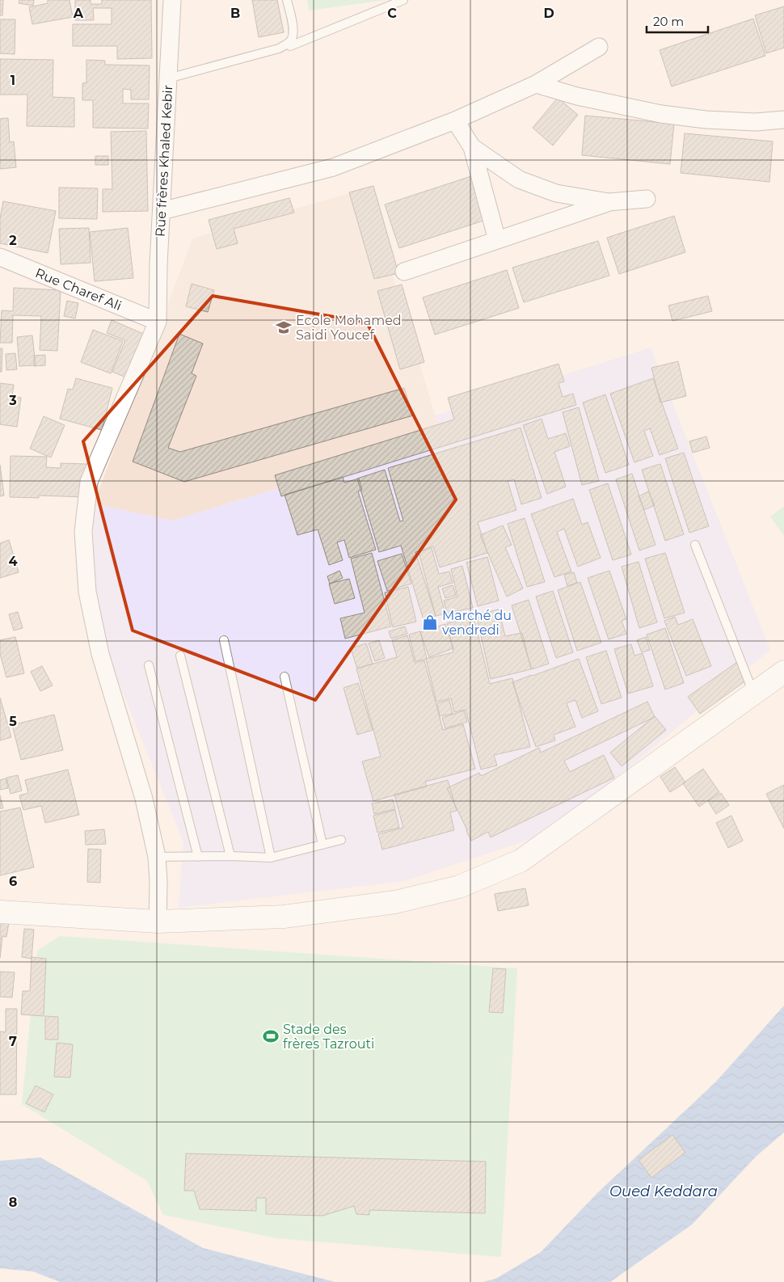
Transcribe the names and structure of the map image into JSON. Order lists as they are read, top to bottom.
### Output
{
  "streets": {
    "street": ["Rue frères Khaled Kebir", "Rue Charef Ali"]
  },
  "crossings": [
    ["Rue frères Khaled Kebir", "Rue Charef Ali"]
  ],
  "water": ["Oued Keddara"],
  "places": {
    "school or university": ["Ecole Mohamed Saidi Youcef"],
    "shop": ["Marché du vendredi"],
    "sports": ["Stade des frères Tazrouti"]
  },
  "scale_bar": "20 m",
  "grid": {
    "columns": [
      "A",
      "B",
      "C",
      "D"
    ],
    "rows": [
      "1",
      "2",
      "3",
      "4",
      "5",
      "6",
      "7",
      "8"
    ]
  }
}
